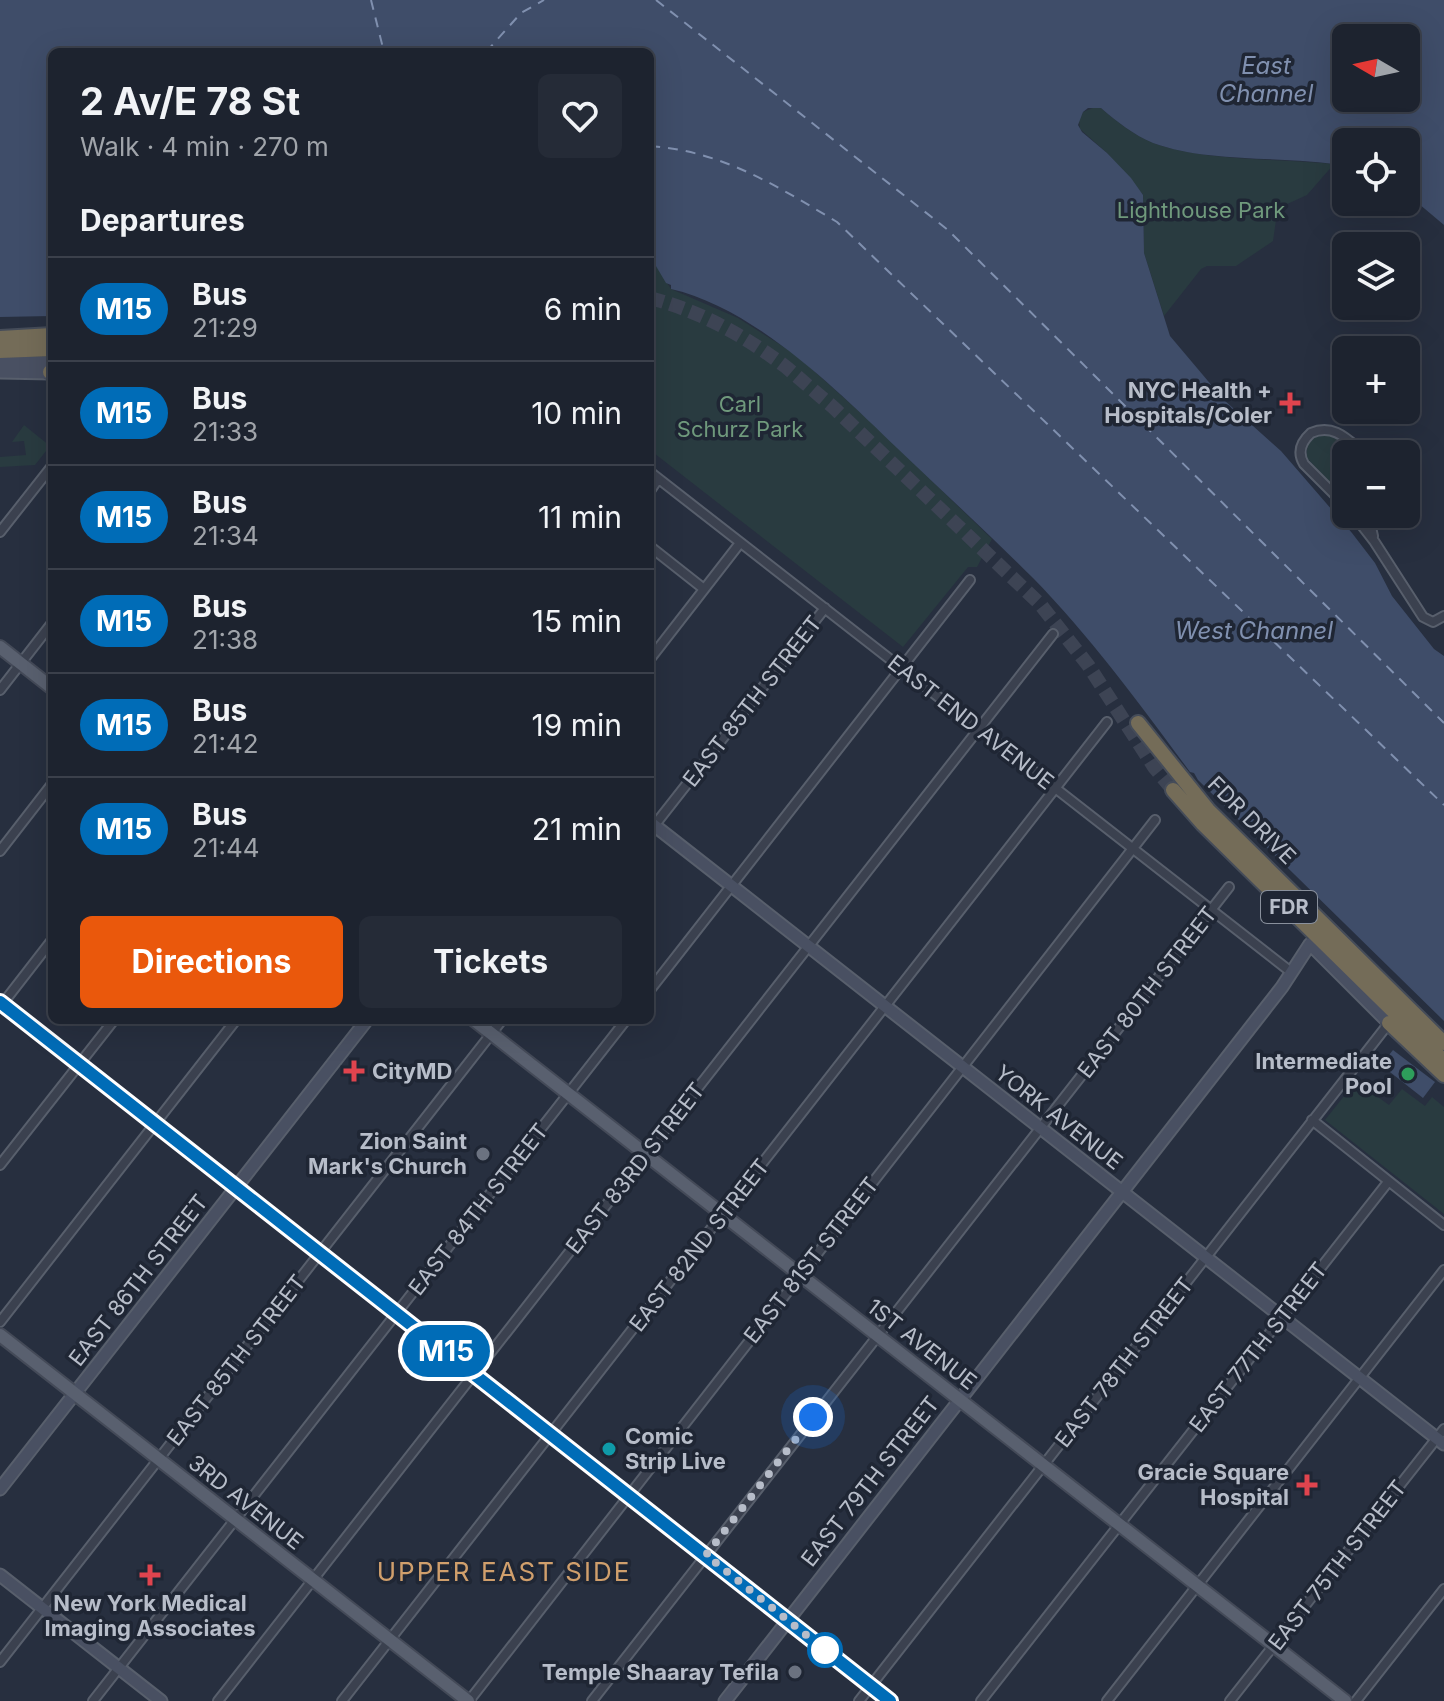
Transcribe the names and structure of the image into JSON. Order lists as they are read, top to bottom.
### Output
{
  "streets": {
    "highway": ["FDR DRIVE", "FDR"],
    "main road": [
      "YORK AVENUE",
      "EAST 86TH STREET",
      "1ST AVENUE",
      "EAST 79TH STREET",
      "3RD AVENUE"
    ],
    "street": [
      "EAST 85TH STREET",
      "EAST END AVENUE",
      "EAST 80TH STREET",
      "EAST 83RD STREET",
      "EAST 84TH STREET",
      "EAST 82ND STREET",
      "EAST 81ST STREET",
      "EAST 77TH STREET",
      "EAST 78TH STREET",
      "EAST 75TH STREET"
    ]
  },
  "crossings": [
    ["EAST 85TH STREET", "EAST END AVENUE"],
    ["EAST 85TH STREET", "1ST AVENUE"],
    ["EAST 85TH STREET", "3RD AVENUE"],
    ["EAST END AVENUE", "EAST 80TH STREET"],
    ["EAST END AVENUE", "EAST 83RD STREET"],
    ["EAST END AVENUE", "EAST 82ND STREET"],
    ["EAST END AVENUE", "EAST 81ST STREET"],
    ["EAST END AVENUE", "EAST 79TH STREET"],
    ["EAST 80TH STREET", "YORK AVENUE"],
    ["EAST 80TH STREET", "1ST AVENUE"],
    ["YORK AVENUE", "EAST 83RD STREET"],
    ["YORK AVENUE", "EAST 82ND STREET"],
    ["YORK AVENUE", "EAST 81ST STREET"],
    ["YORK AVENUE", "EAST 77TH STREET"],
    ["YORK AVENUE", "EAST 78TH STREET"],
    ["YORK AVENUE", "EAST 79TH STREET"],
    ["YORK AVENUE", "EAST 75TH STREET"],
    ["EAST 83RD STREET", "1ST AVENUE"],
    ["EAST 83RD STREET", "3RD AVENUE"],
    ["EAST 84TH STREET", "1ST AVENUE"],
    ["EAST 84TH STREET", "3RD AVENUE"],
    ["EAST 82ND STREET", "1ST AVENUE"],
    ["EAST 82ND STREET", "3RD AVENUE"],
    ["EAST 81ST STREET", "1ST AVENUE"],
    ["EAST 81ST STREET", "3RD AVENUE"],
    ["EAST 86TH STREET", "3RD AVENUE"],
    ["1ST AVENUE", "EAST 77TH STREET"],
    ["1ST AVENUE", "EAST 78TH STREET"],
    ["1ST AVENUE", "EAST 79TH STREET"],
    ["1ST AVENUE", "EAST 75TH STREET"],
    ["EAST 78TH STREET", "EAST 79TH STREET"]
  ],
  "districts": ["UPPER EAST SIDE"],
  "water": ["East Channel", "West Channel"],
  "parks": ["Lighthouse Park", "Carl Schurz Park"],
  "places": {
    "health": [
      "NYC Health + Hospitals/Coler",
      "CityMD",
      "Gracie Square Hospital",
      "New York Medical Imaging Associates"
    ],
    "other": [
      "Intermediate Pool",
      "Zion Saint Mark's Church",
      "Comic Strip Live",
      "Temple Shaaray Tefila"
    ]
  },
  "lines": ["bus line M15"],
  "north": "left",
  "page": {
    "on_map": "M15",
    "map_buttons": ["+", "−"],
    "heading": [
      ["2 Av/E 78 St", "Walk · 4 min · 270 m"],
      "Departures"
    ],
    "list": [
      {
        "mark": "M15",
        "name": "Bus",
        "note": "21:29",
        "value": "6 min"
      },
      {
        "mark": "M15",
        "name": "Bus",
        "note": "21:33",
        "value": "10 min"
      },
      {
        "mark": "M15",
        "name": "Bus",
        "note": "21:34",
        "value": "11 min"
      },
      {
        "mark": "M15",
        "name": "Bus",
        "note": "21:38",
        "value": "15 min"
      },
      {
        "mark": "M15",
        "name": "Bus",
        "note": "21:42",
        "value": "19 min"
      },
      {
        "mark": "M15",
        "name": "Bus",
        "note": "21:44",
        "value": "21 min"
      }
    ],
    "buttons": ["Directions", "Tickets"]
  }
}
